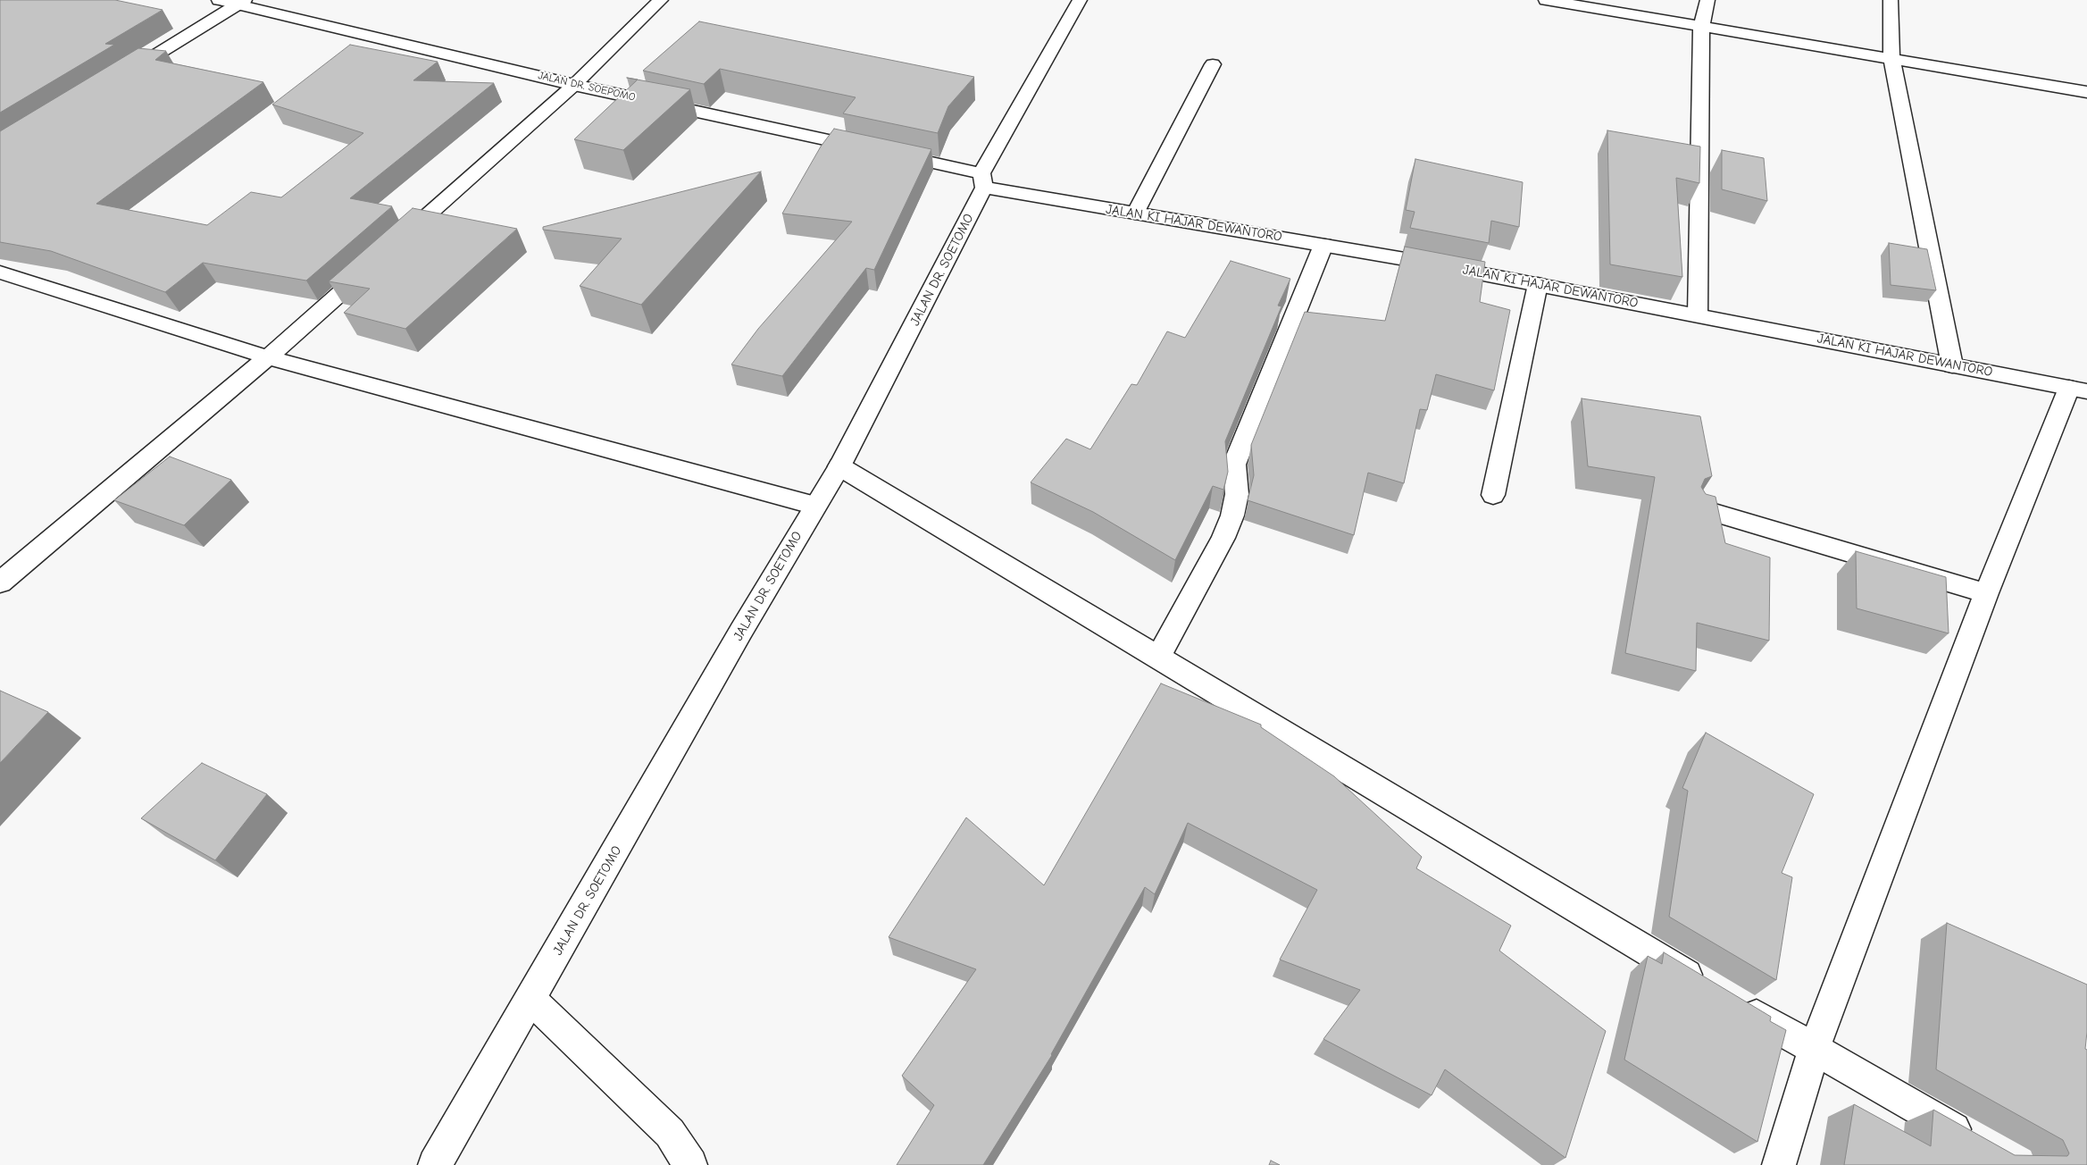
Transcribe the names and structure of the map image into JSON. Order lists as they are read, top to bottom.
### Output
{
  "streets": {
    "street": ["JALAN DR. SOEPOMO", "JALAN KI HAJAR DEWANTORO", "JALAN DR. SOETOMO"]
  },
  "crossings": [
    ["JALAN KI HAJAR DEWANTORO", "JALAN DR. SOETOMO"]
  ]
}
